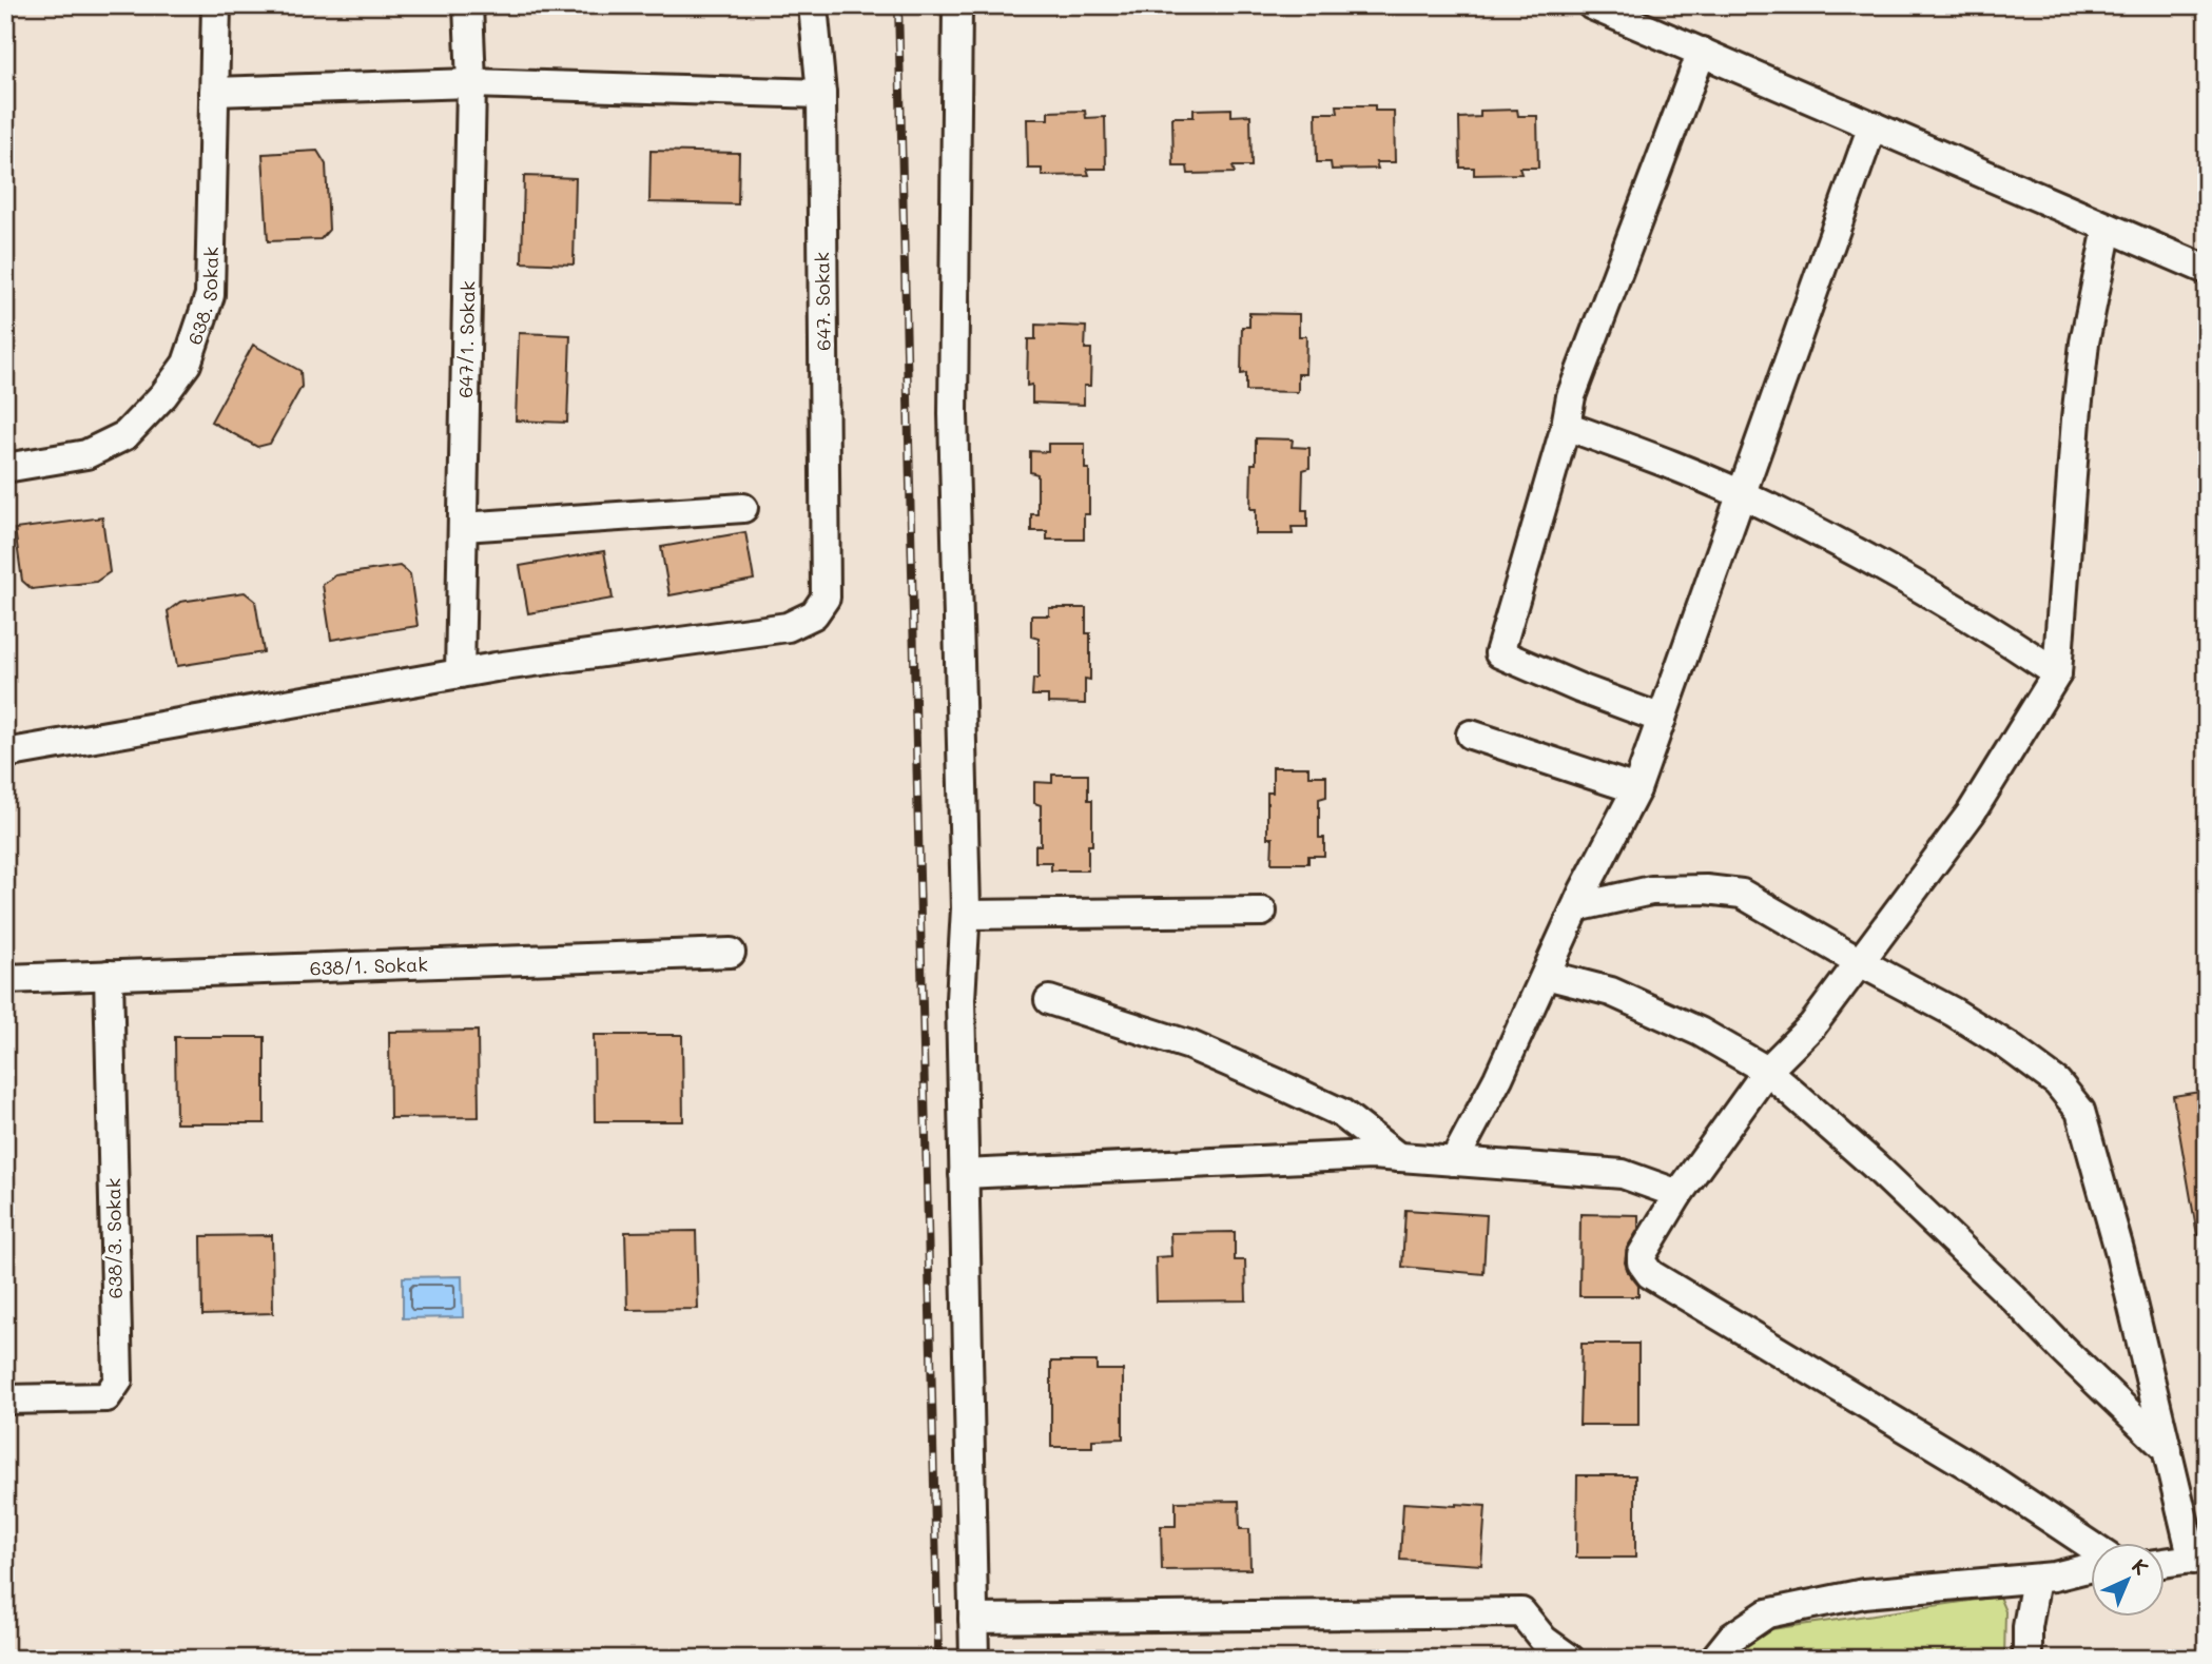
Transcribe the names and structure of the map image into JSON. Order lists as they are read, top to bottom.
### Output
{
  "streets": {
    "street": [
      "638. Sokak",
      "647. Sokak",
      "647/1. Sokak",
      "638/1. Sokak",
      "638/3. Sokak"
    ]
  },
  "crossings": [
    ["647. Sokak", "647/1. Sokak"],
    ["638/1. Sokak", "638/3. Sokak"]
  ],
  "north": "top right"
}
